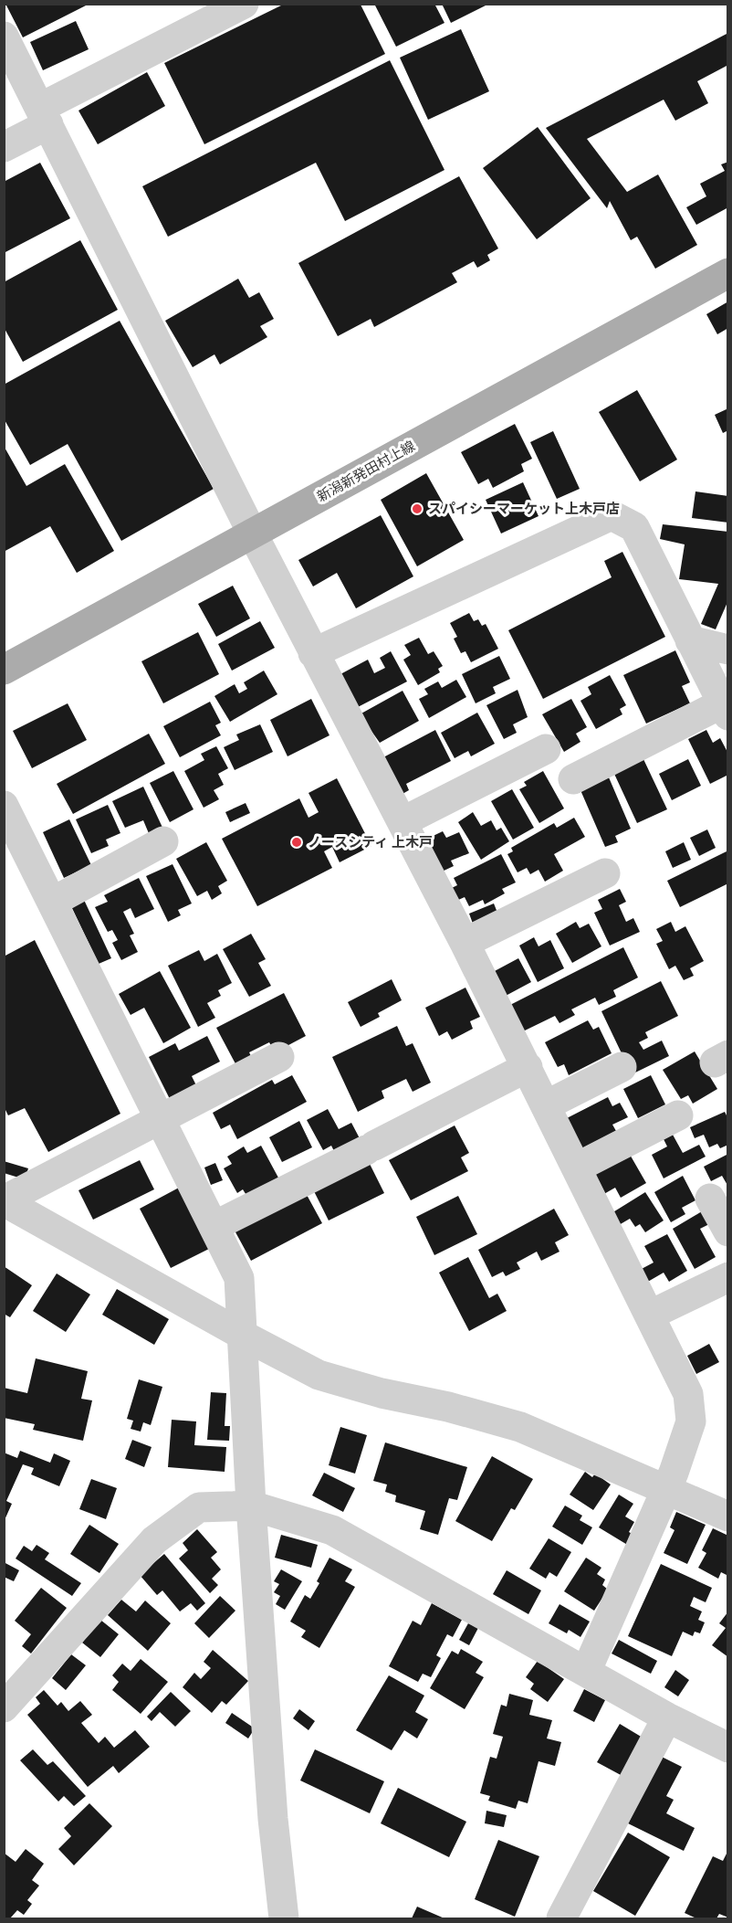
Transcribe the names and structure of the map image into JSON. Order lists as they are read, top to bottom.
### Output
{
  "streets": {
    "main road": ["新潟新発田村上線"]
  },
  "places": ["スパイシーマーケット上木戸店", "ノースシティ 上木戸"]
}
